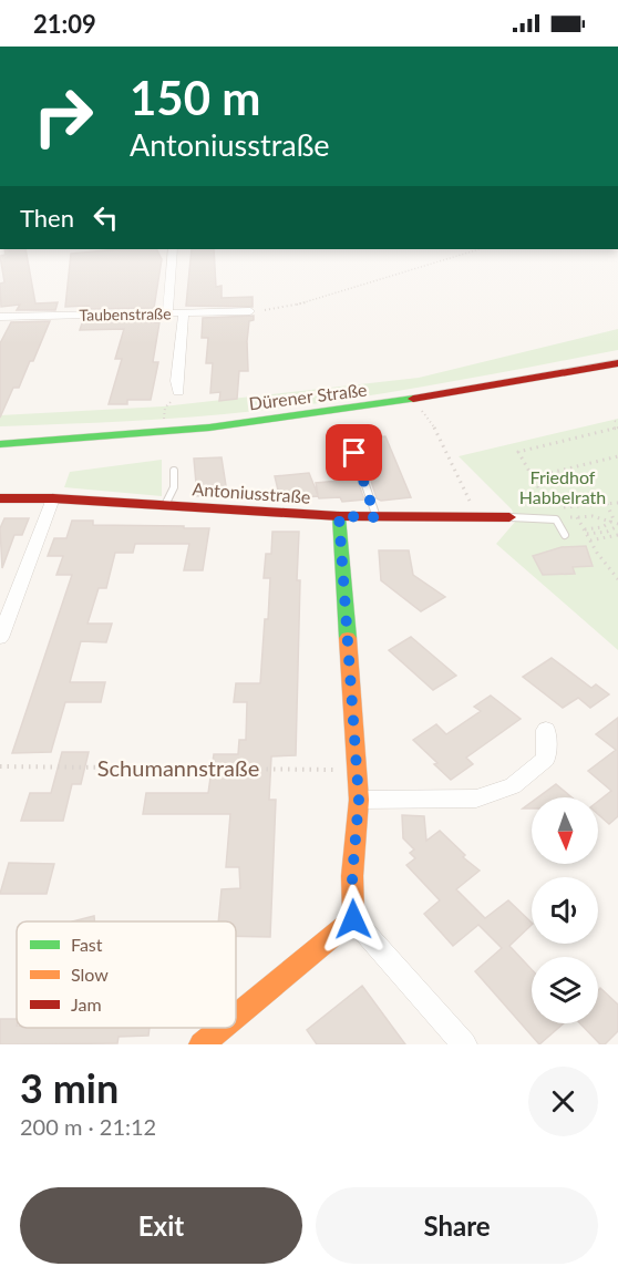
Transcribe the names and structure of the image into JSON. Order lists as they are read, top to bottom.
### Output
{
  "streets": {
    "street": ["Taubenstraße", "Dürener Straße", "Antoniusstraße"],
    "path": ["Schumannstraße"]
  },
  "parks": ["Friedhof Habbelrath"],
  "legend": ["Fast", "Slow", "Jam"],
  "north": "bottom",
  "page": {
    "status": "21:09",
    "turn": ["150 m", "Antoniusstraße"],
    "then": "Then",
    "heading": ["3 min", "200 m · 21:12"],
    "buttons": ["Exit", "Share"]
  }
}
